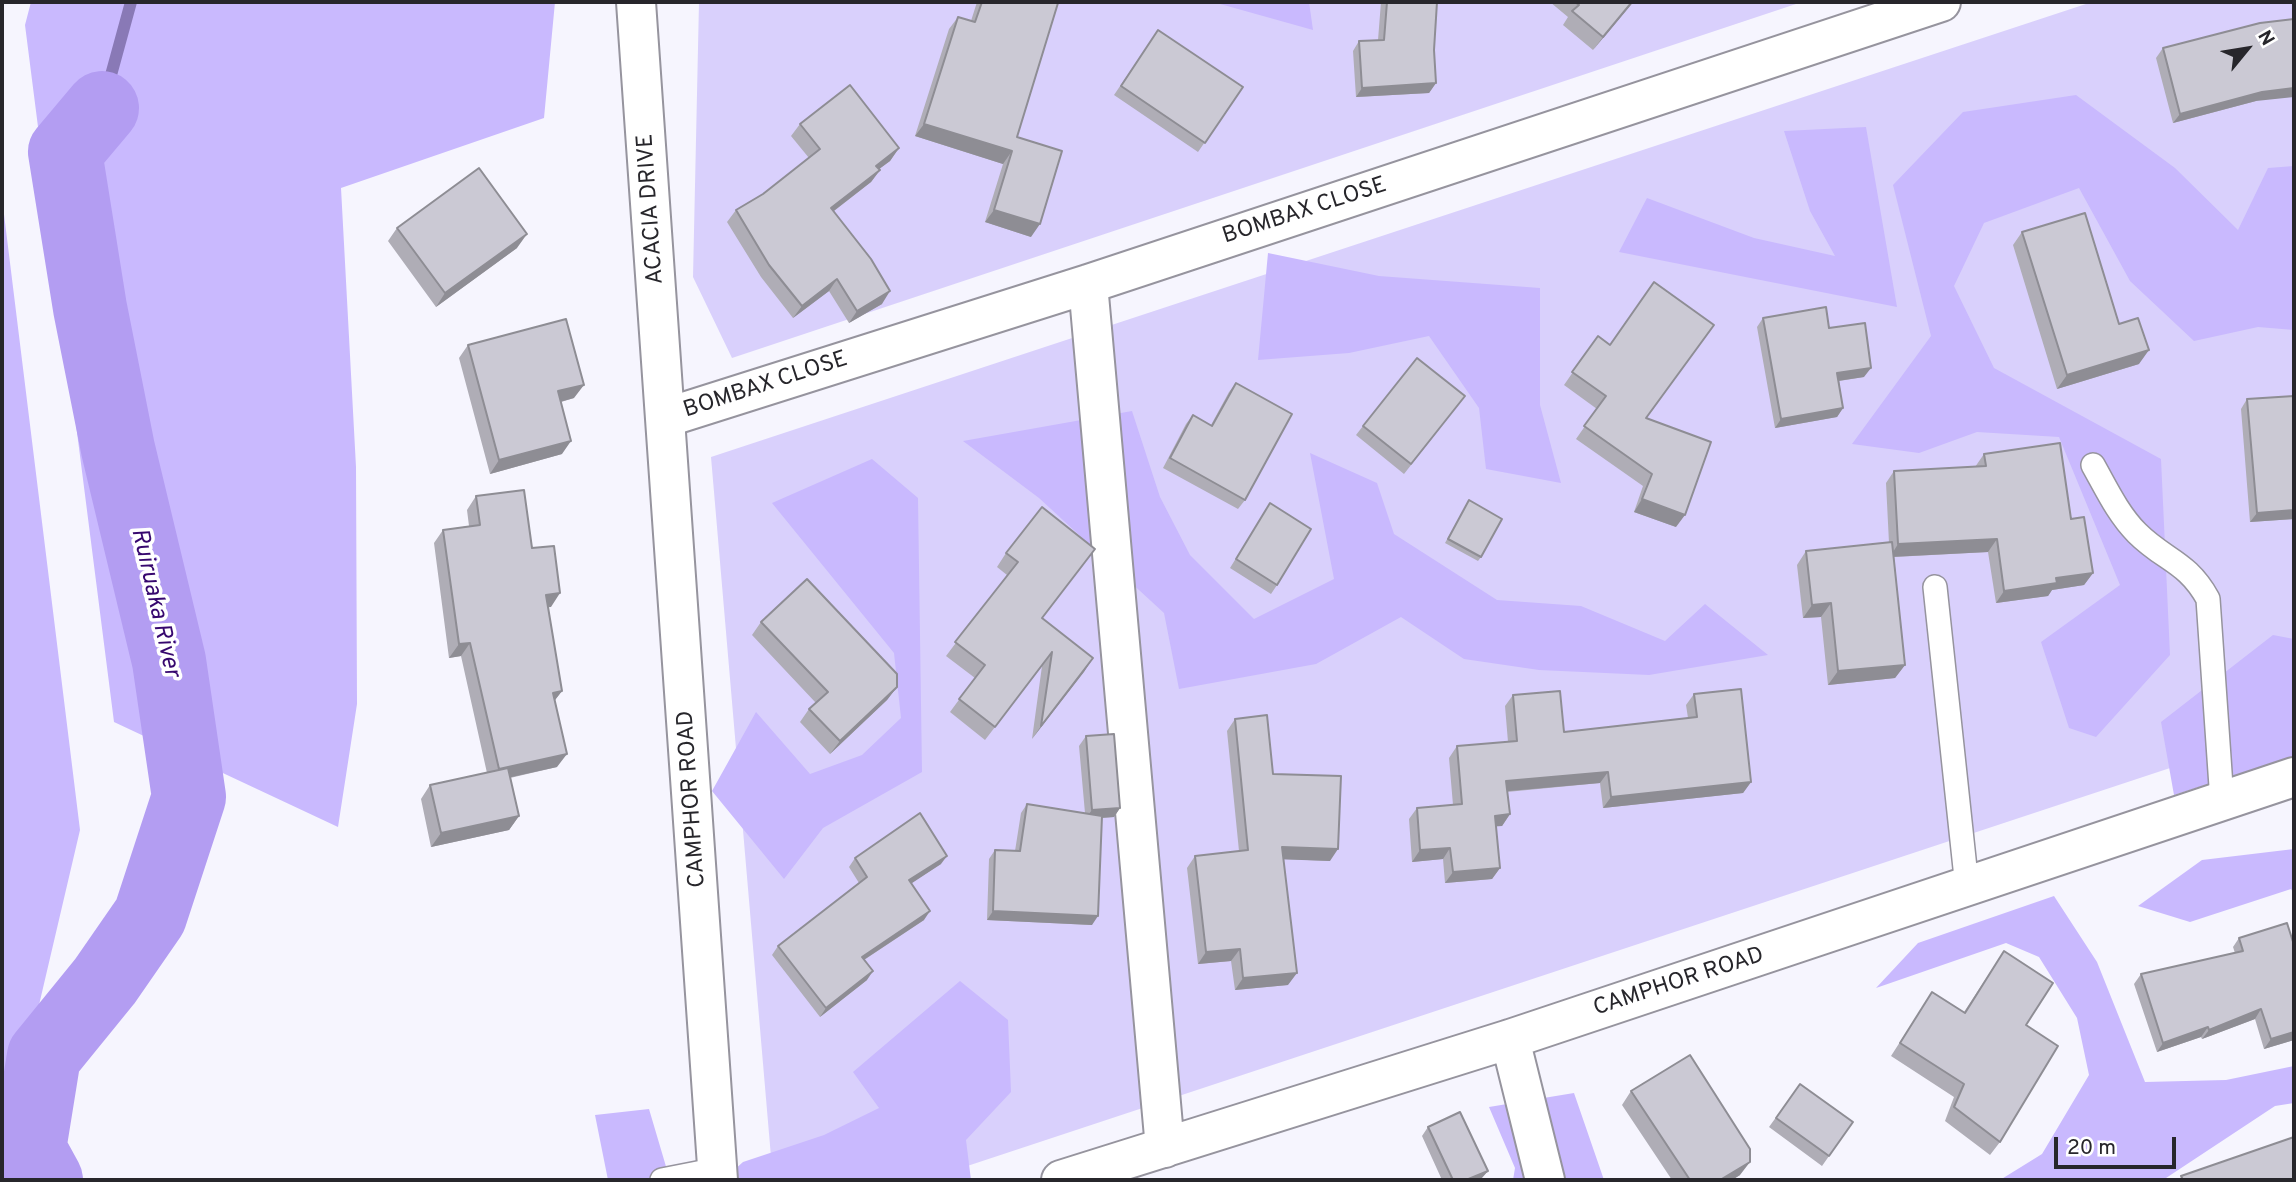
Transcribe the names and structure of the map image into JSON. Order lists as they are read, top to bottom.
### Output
{
  "streets": {
    "street": ["ACACIA DRIVE", "BOMBAX CLOSE", "CAMPHOR ROAD"]
  },
  "crossings": [
    ["ACACIA DRIVE", "BOMBAX CLOSE"],
    ["ACACIA DRIVE", "CAMPHOR ROAD"],
    ["BOMBAX CLOSE", "CAMPHOR ROAD"]
  ],
  "water": ["Ruiruaka River"],
  "scale_bar": "20 m",
  "north": "top right"
}
